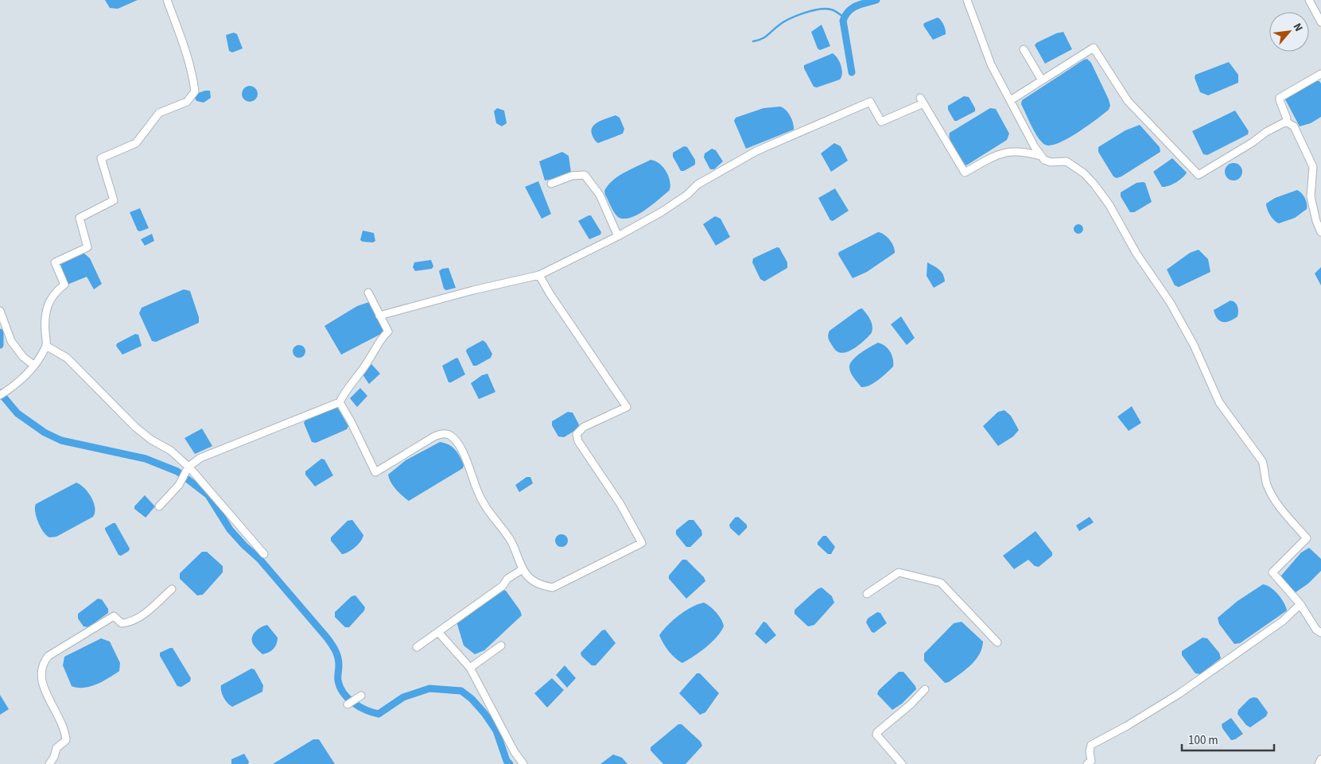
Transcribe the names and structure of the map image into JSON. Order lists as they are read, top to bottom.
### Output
{
  "scale_bar": "100 m",
  "north": "top right"
}
